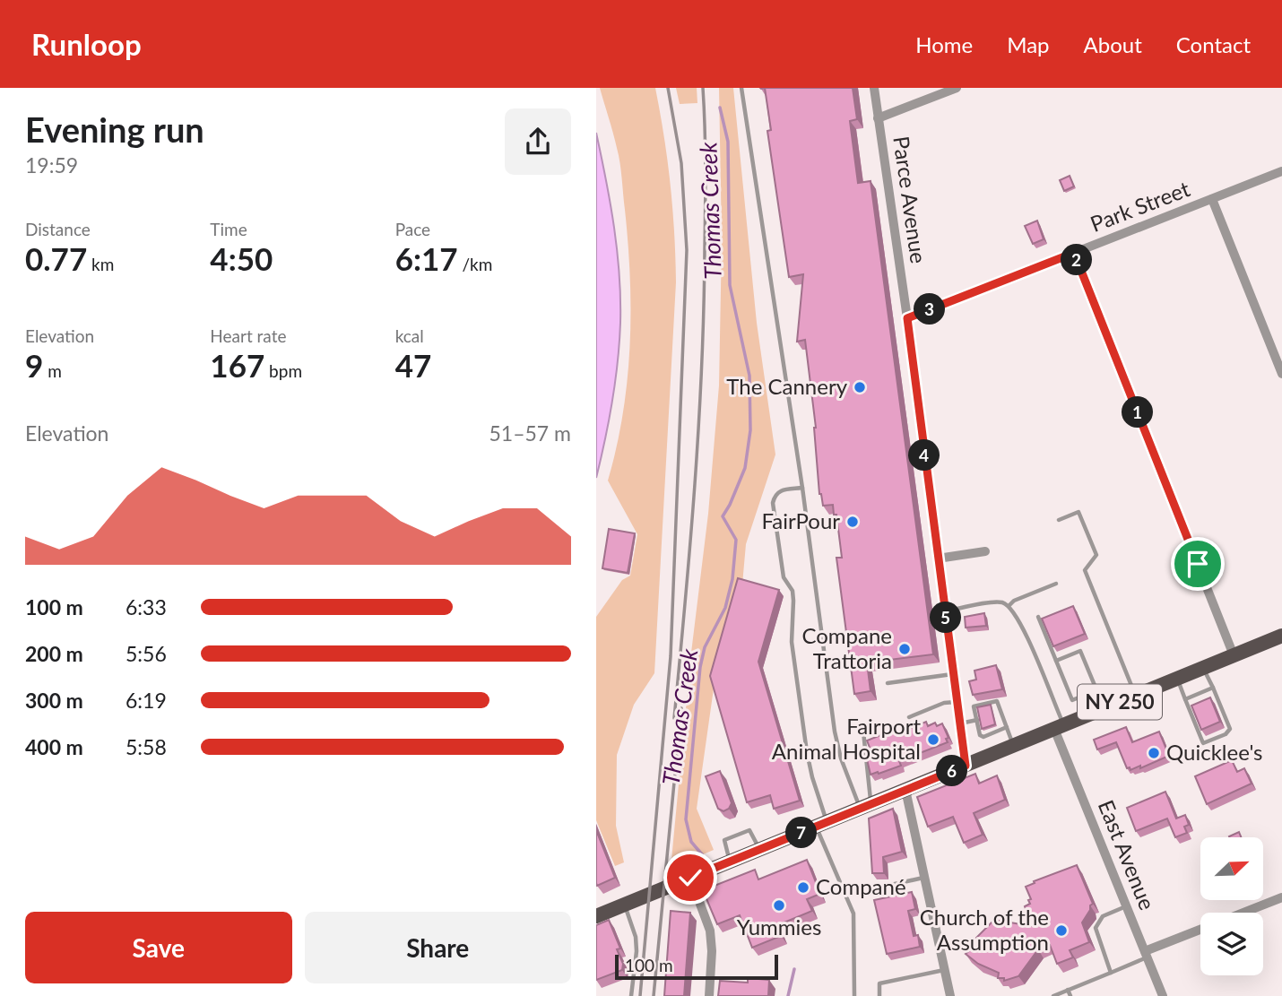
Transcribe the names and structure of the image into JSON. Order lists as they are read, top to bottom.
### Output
{
  "streets": {
    "main road": ["NY 250"],
    "street": ["Parce Avenue", "Park Street", "East Avenue"]
  },
  "crossings": [
    ["Parce Avenue", "Park Street"],
    ["Parce Avenue", "NY 250"],
    ["NY 250", "East Avenue"]
  ],
  "water": ["Thomas Creek"],
  "places": [
    "The Cannery",
    "FairPour",
    "Compane Trattoria",
    "Fairport Animal Hospital",
    "Quicklee's",
    "Compané",
    "Yummies",
    "Church of the Assumption"
  ],
  "scale_bar": "100 m",
  "north": "top right",
  "page": {
    "header": "Runloop",
    "nav": [
      "Home",
      "Map",
      "About",
      "Contact"
    ],
    "heading": ["Evening run", "19:59"],
    "stats": [
      ["Distance", "0.77 km"],
      ["Time", "4:50"],
      ["Pace", "6:17 /km"],
      ["Elevation", "9 m"],
      ["Heart rate", "167 bpm"],
      ["kcal", "47"]
    ],
    "pins": [
      "2",
      "3",
      "1",
      "4",
      "5",
      "6",
      "7"
    ],
    "chart": ["Elevation", "51–57 m"],
    "list": [
      {
        "name": "100 m",
        "note": "6:33"
      },
      {
        "name": "200 m",
        "note": "5:56"
      },
      {
        "name": "300 m",
        "note": "6:19"
      },
      {
        "name": "400 m",
        "note": "5:58"
      }
    ],
    "buttons": ["Save", "Share"],
    "scale": "100 m"
  }
}
